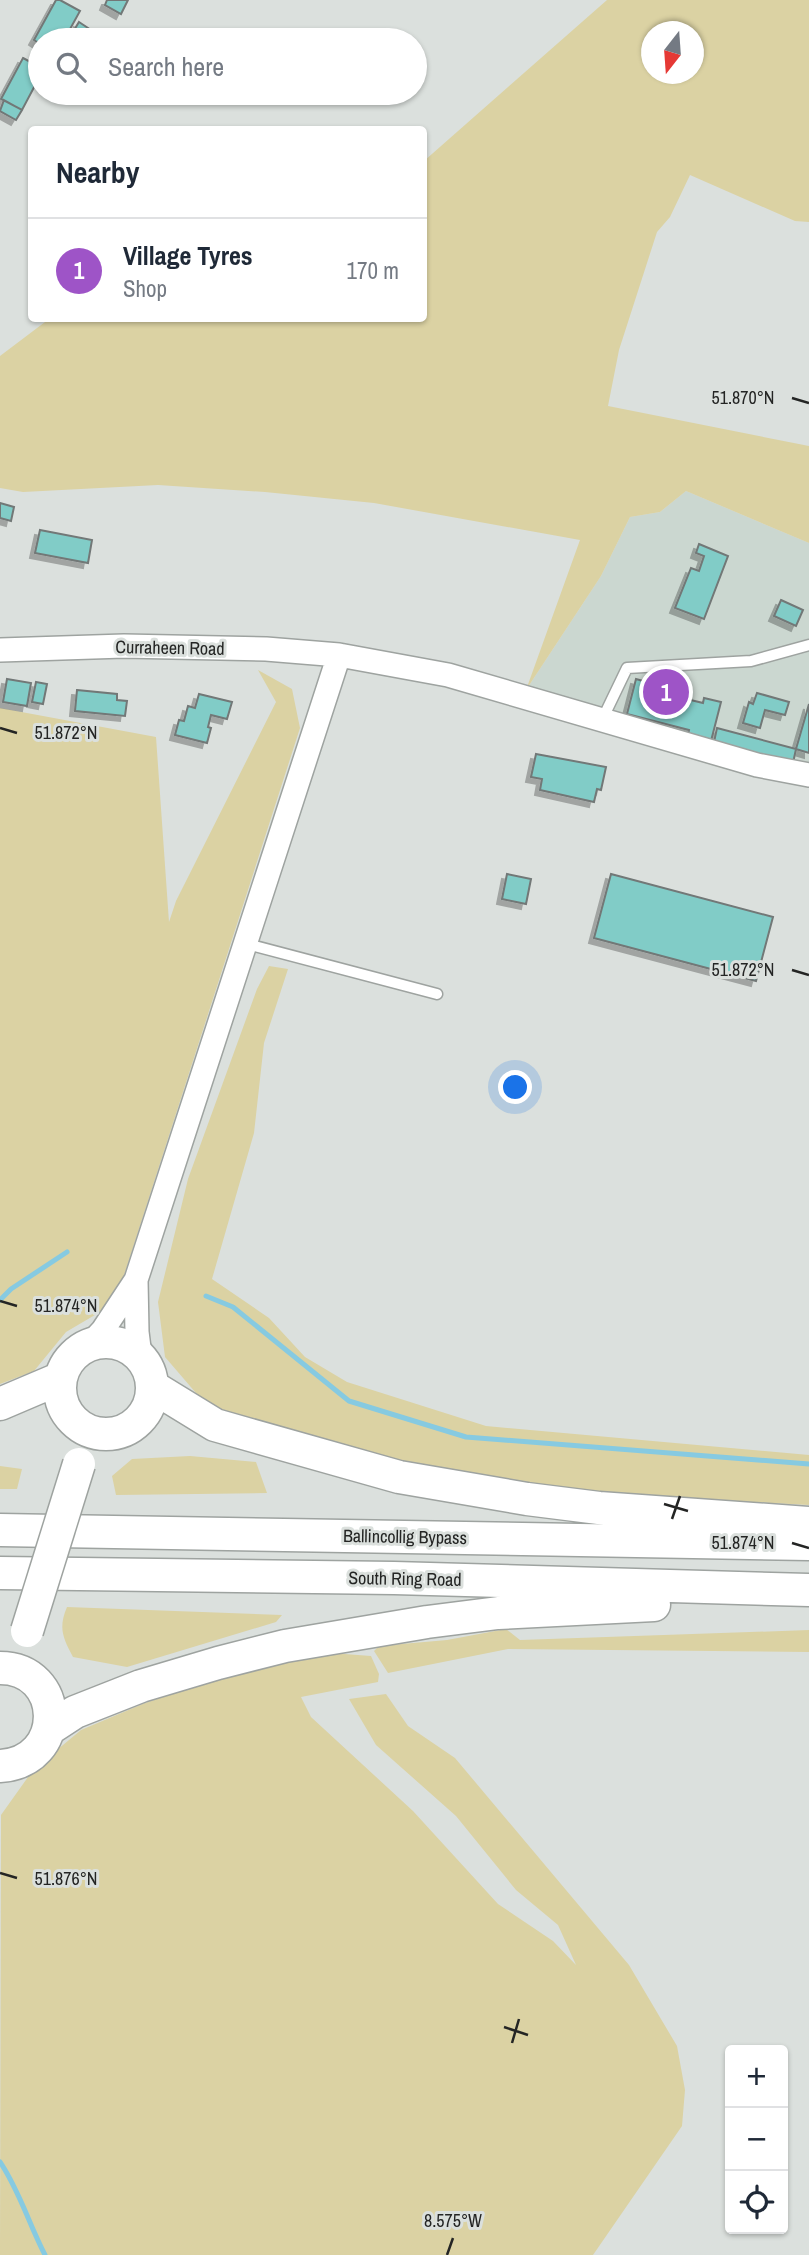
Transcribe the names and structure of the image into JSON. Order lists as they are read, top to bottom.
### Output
{
  "streets": {
    "highway": ["Ballincollig Bypass", "South Ring Road"],
    "street": ["Curraheen Road"]
  },
  "north": "bottom",
  "page": {
    "search": "Search here",
    "heading": "Nearby",
    "list": [
      {
        "mark": "1",
        "name": "Village Tyres",
        "note": "Shop",
        "value": "170 m"
      }
    ],
    "pins": "1",
    "map_buttons": ["+", "−"]
  },
  "coordinates": [
    "51.870°N",
    "51.872°N",
    "51.874°N",
    "51.876°N",
    "8.575°W"
  ]
}
